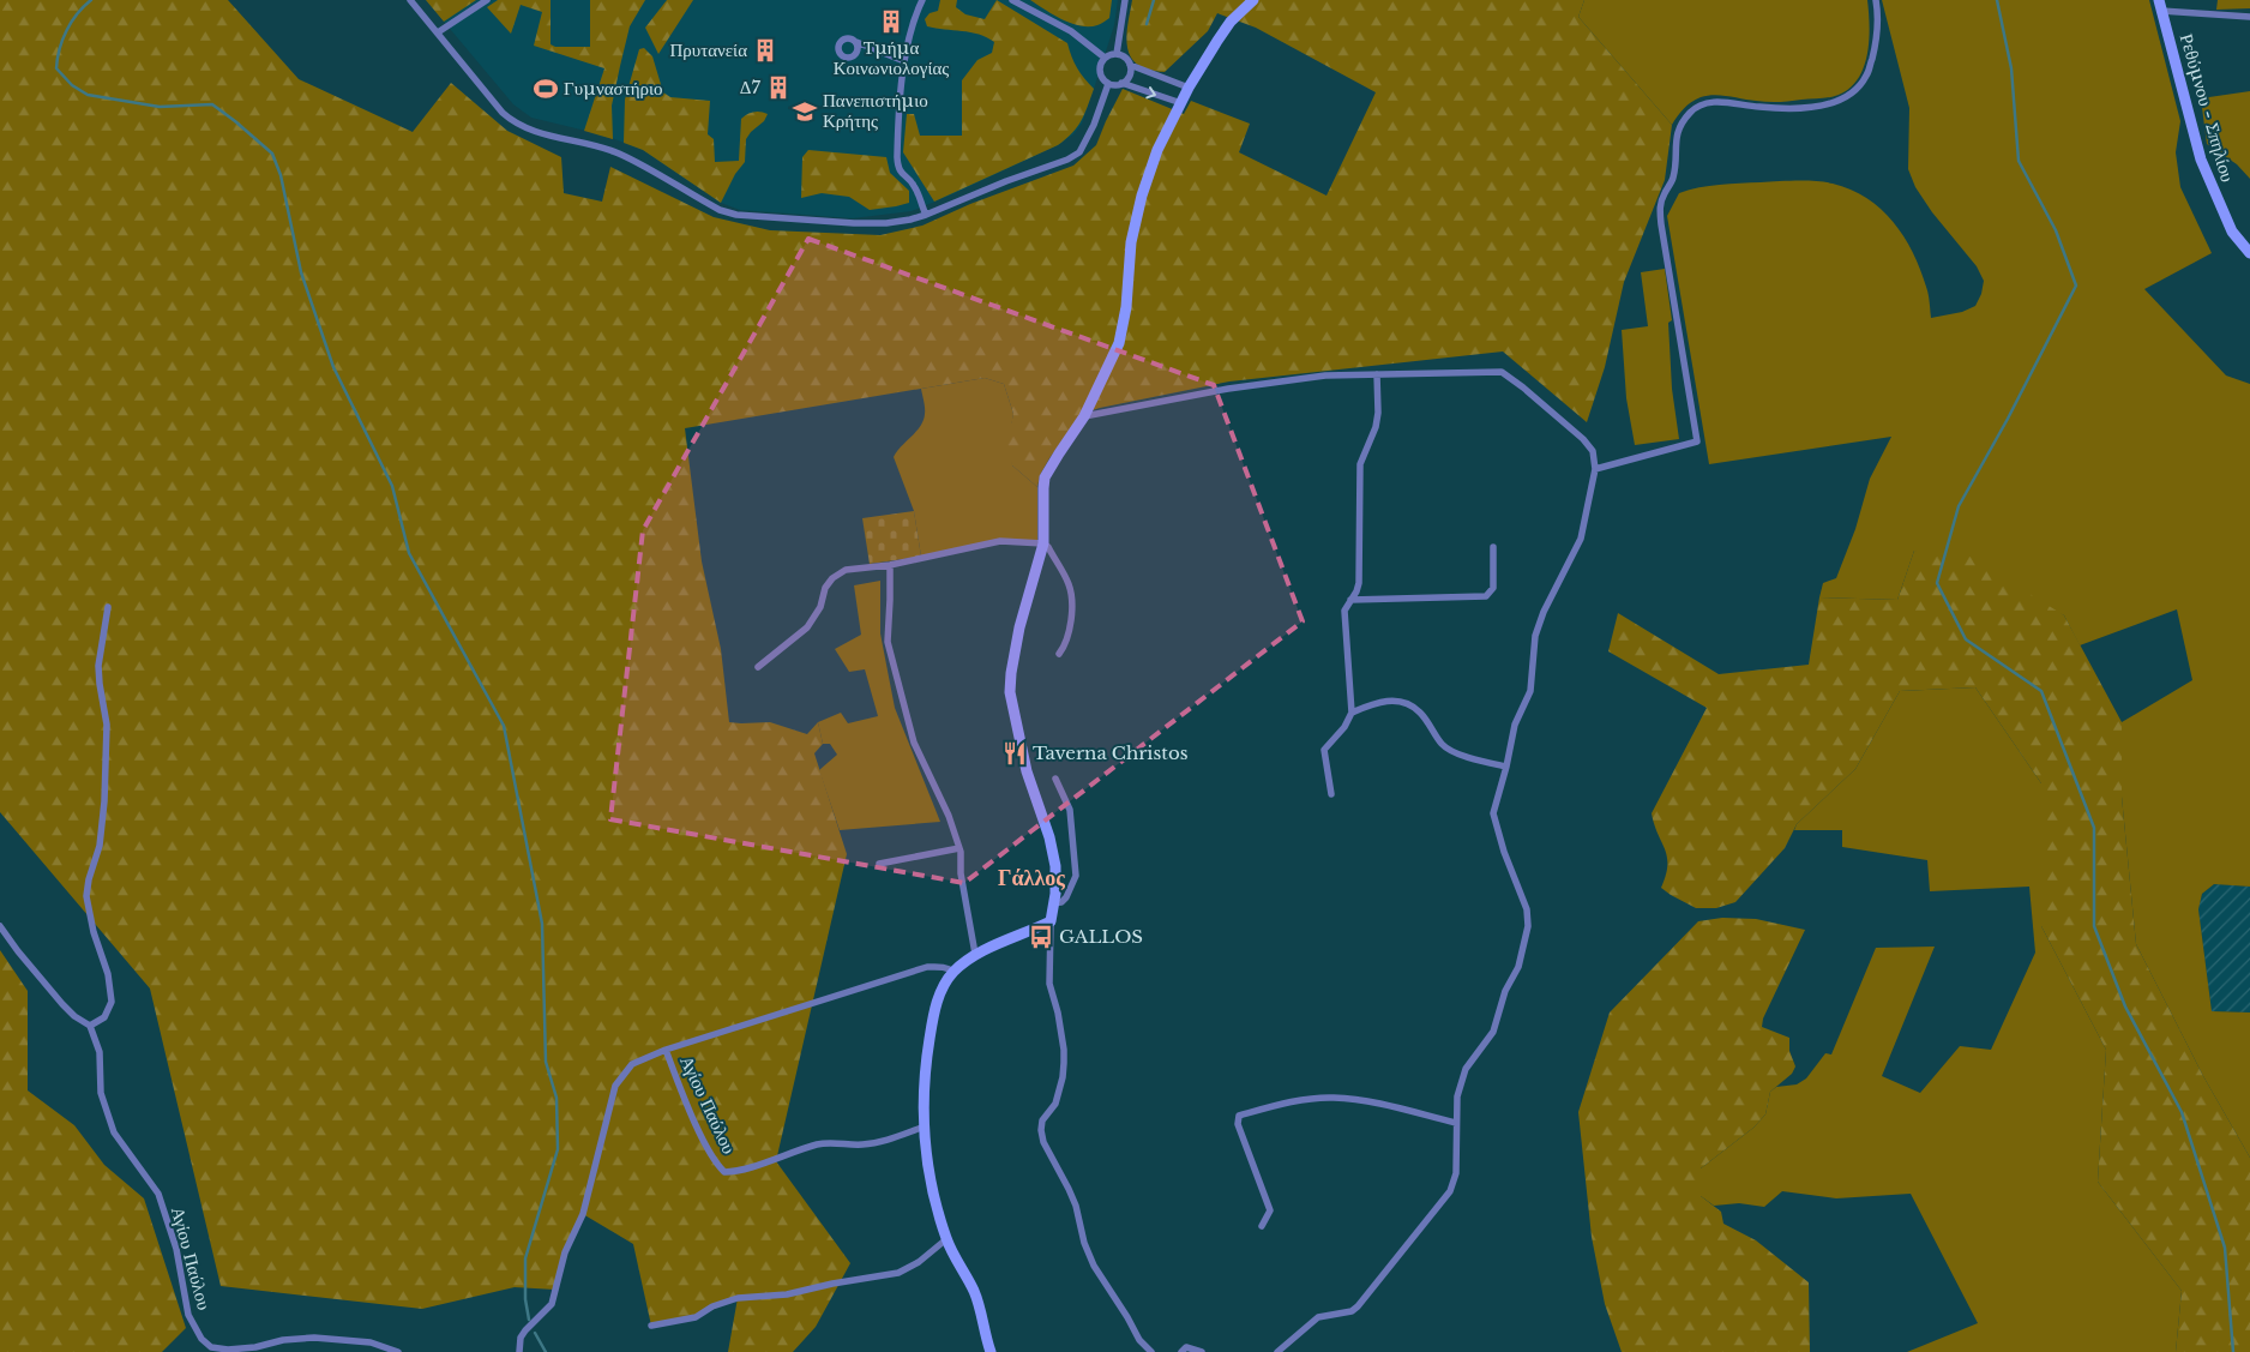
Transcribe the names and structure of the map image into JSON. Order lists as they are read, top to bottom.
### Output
{
  "streets": {
    "street": ["Ρεθύμνου - Σπηλίου", "Αγίου Παύλου"]
  },
  "districts": ["Γάλλος"],
  "places": {
    "building": ["Τμήμα Κοινωνιολογίας", "Πρυτανεία", "Δ7"],
    "sports": ["Γυμναστήριο"],
    "school or university": ["Πανεπιστήμιο Κρήτης"],
    "restaurant": ["Taverna Christos"],
    "bus stop": ["GALLOS"]
  }
}
